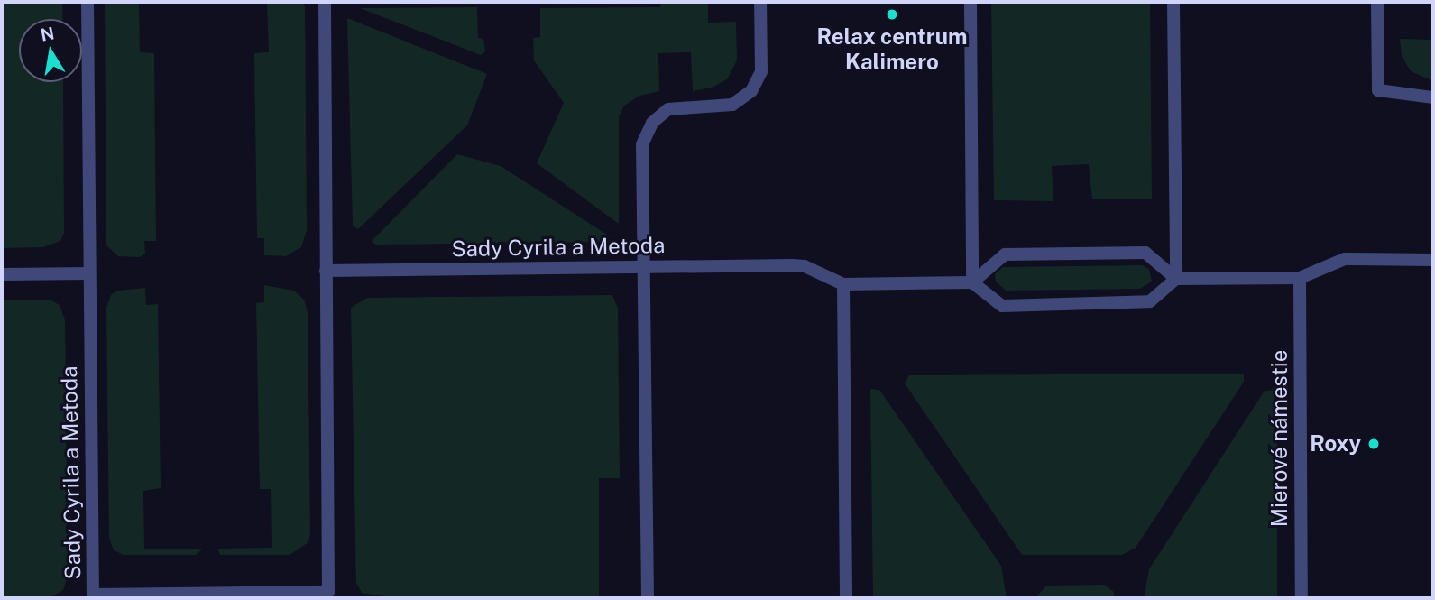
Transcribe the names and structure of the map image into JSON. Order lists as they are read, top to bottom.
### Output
{
  "streets": {
    "street": ["Sady Cyrila a Metoda", "Mierové námestie"]
  },
  "places": ["Relax centrum Kalimero", "Roxy"],
  "north": "top"
}
